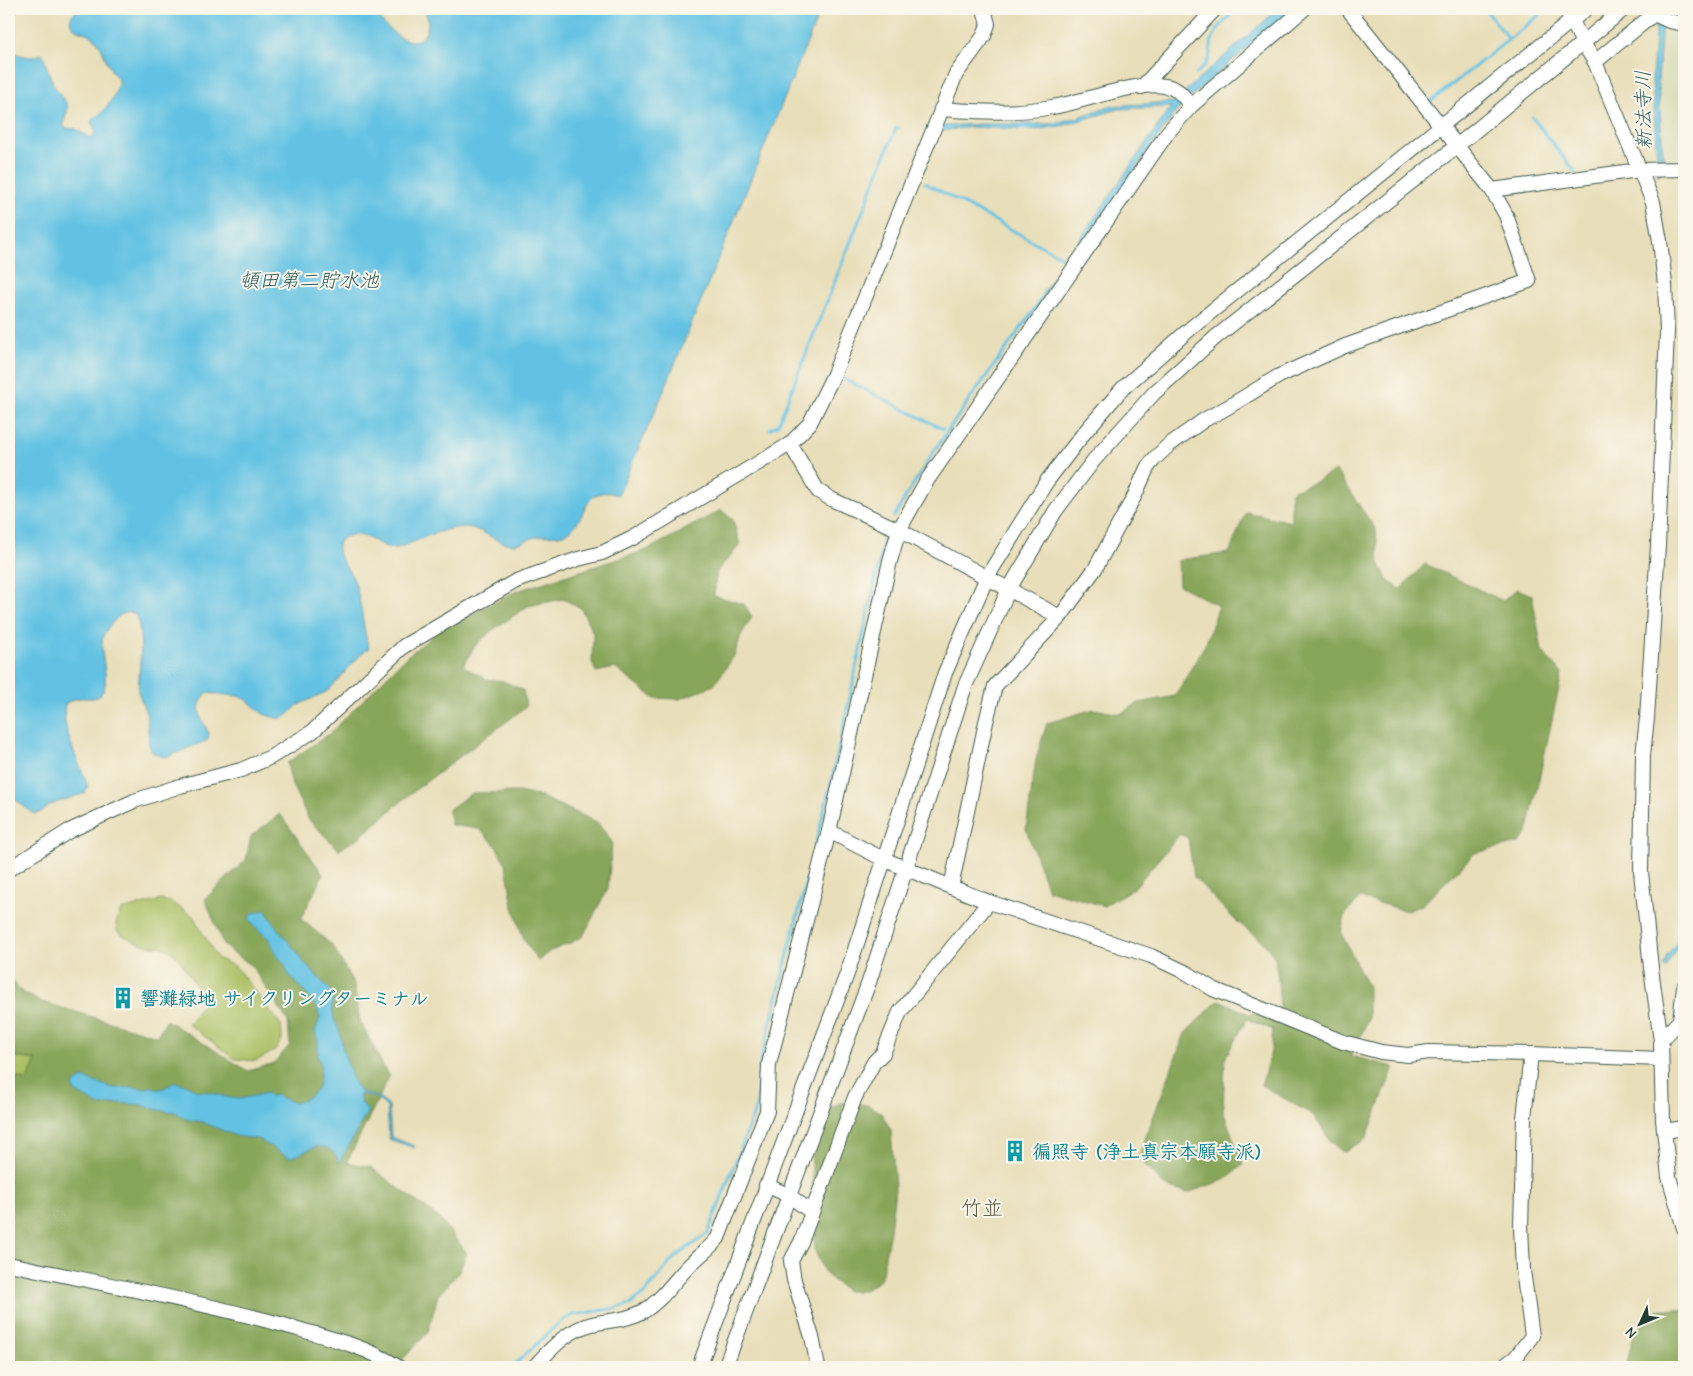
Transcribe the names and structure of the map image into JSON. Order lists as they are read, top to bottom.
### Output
{
  "districts": ["竹並"],
  "water": ["新法寺川", "頓田第二貯水池"],
  "places": {
    "building": ["響灘緑地 サイクリングターミナル", "徧照寺 (浄土真宗本願寺派)"]
  },
  "north": "bottom left"
}
